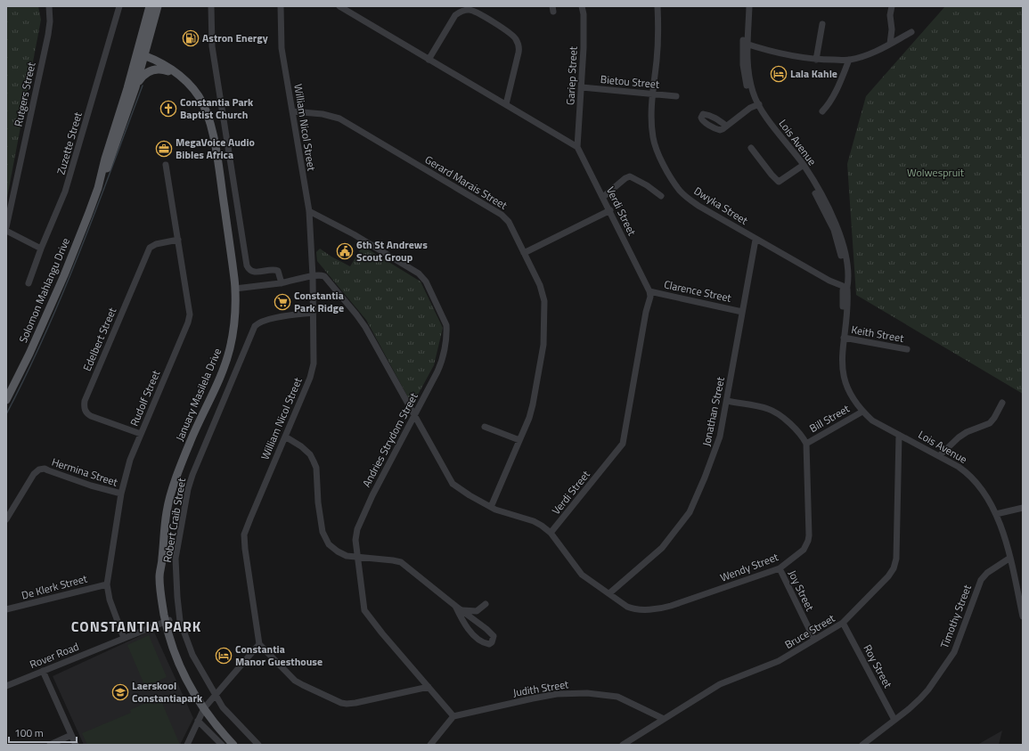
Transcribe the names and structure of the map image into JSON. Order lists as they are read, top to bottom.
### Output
{
  "streets": {
    "main road": ["Solomon Mahlangu Drive", "January Masilela Drive"],
    "street": [
      "Gariep Street",
      "Bietou Street",
      "Rutgers Street",
      "William Nicol Street",
      "Lois Avenue",
      "Zuzette Street",
      "Gerard Marais Street",
      "Dwyka Street",
      "Verdi Street",
      "Clarence Street",
      "Keith Street",
      "Edelbert Street",
      "Rudolf Street",
      "Jonathan Street",
      "Bill Street",
      "Andries Strydom Street",
      "Hermina Street",
      "Robert Craib Street",
      "Wendy Street",
      "De Klerk Street",
      "Joy Street",
      "Timothy Street",
      "Bruce Street",
      "Rover Road",
      "Roy Street",
      "Judith Street"
    ]
  },
  "crossings": [
    ["Gariep Street", "Bietou Street"],
    ["Gariep Street", "Verdi Street"],
    ["Bietou Street", "Dwyka Street"],
    ["William Nicol Street", "Gerard Marais Street"],
    ["William Nicol Street", "Andries Strydom Street"],
    ["William Nicol Street", "Robert Craib Street"],
    ["William Nicol Street", "Wendy Street"],
    ["Lois Avenue", "Dwyka Street"],
    ["Lois Avenue", "Keith Street"],
    ["Lois Avenue", "Bill Street"],
    ["Lois Avenue", "Timothy Street"],
    ["Lois Avenue", "Bruce Street"],
    ["Gerard Marais Street", "Wendy Street"],
    ["Dwyka Street", "Jonathan Street"],
    ["Verdi Street", "Clarence Street"],
    ["Verdi Street", "Wendy Street"],
    ["Solomon Mahlangu Drive", "January Masilela Drive"],
    ["Clarence Street", "Jonathan Street"],
    ["Edelbert Street", "Rudolf Street"],
    ["January Masilela Drive", "Rover Road"],
    ["Rudolf Street", "Hermina Street"],
    ["Rudolf Street", "De Klerk Street"],
    ["Rudolf Street", "Rover Road"],
    ["Jonathan Street", "Wendy Street"],
    ["Bill Street", "Wendy Street"],
    ["Andries Strydom Street", "Wendy Street"],
    ["Andries Strydom Street", "Judith Street"],
    ["Wendy Street", "Joy Street"],
    ["Joy Street", "Bruce Street"],
    ["Timothy Street", "Roy Street"],
    ["Bruce Street", "Roy Street"],
    ["Bruce Street", "Judith Street"]
  ],
  "districts": ["CONSTANTIA PARK"],
  "parks": ["Wolwespruit"],
  "places": {
    "fuel station": ["Astron Energy"],
    "hotel": ["Lala Kahle", "Constantia Manor Guesthouse"],
    "church": ["Constantia Park Baptist Church"],
    "office": ["MegaVoice Audio Bibles Africa"],
    "public building": ["6th St Andrews Scout Group"],
    "supermarket": ["Constantia Park Ridge"],
    "school or university": ["Laerskool Constantiapark"]
  },
  "scale_bar": "100 m"
}
